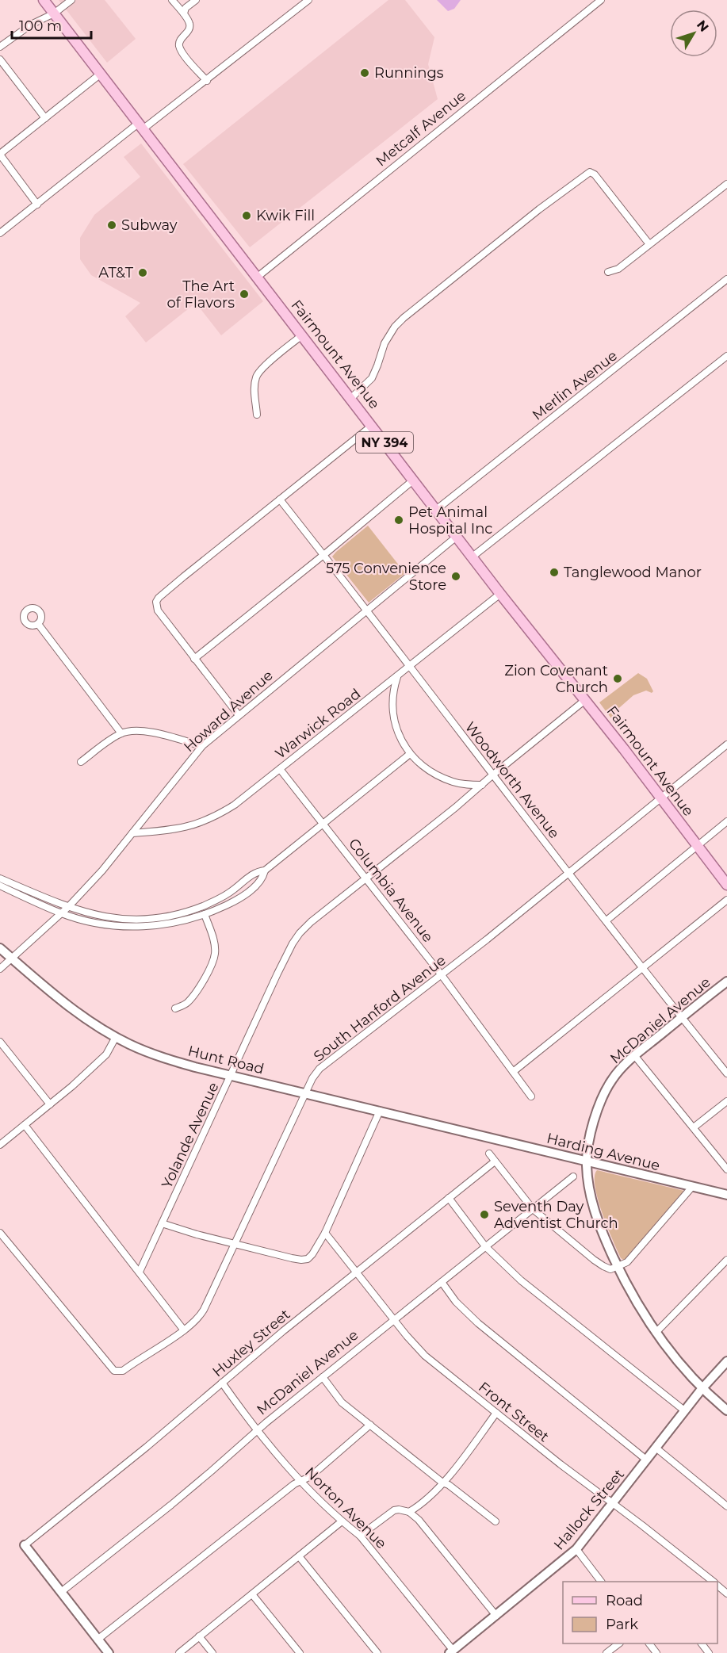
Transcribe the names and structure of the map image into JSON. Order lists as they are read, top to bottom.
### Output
{
  "streets": {
    "main road": ["Fairmount Avenue", "NY 394"],
    "street": [
      "Metcalf Avenue",
      "Merlin Avenue",
      "Howard Avenue",
      "Warwick Road",
      "Woodworth Avenue",
      "Columbia Avenue",
      "South Hanford Avenue",
      "McDaniel Avenue",
      "Hunt Road",
      "Yolande Avenue",
      "Harding Avenue",
      "Huxley Street",
      "Front Street",
      "Norton Avenue",
      "Hallock Street"
    ]
  },
  "crossings": [
    ["Metcalf Avenue", "Fairmount Avenue"],
    ["Fairmount Avenue", "Merlin Avenue"],
    ["Fairmount Avenue", "Howard Avenue"],
    ["Fairmount Avenue", "Warwick Road"],
    ["Fairmount Avenue", "South Hanford Avenue"],
    ["Fairmount Avenue", "Yolande Avenue"],
    ["Howard Avenue", "Warwick Road"],
    ["Howard Avenue", "Woodworth Avenue"],
    ["Howard Avenue", "Hunt Road"],
    ["Warwick Road", "Woodworth Avenue"],
    ["Warwick Road", "Columbia Avenue"],
    ["Woodworth Avenue", "South Hanford Avenue"],
    ["Woodworth Avenue", "McDaniel Avenue"],
    ["Woodworth Avenue", "Yolande Avenue"],
    ["Columbia Avenue", "South Hanford Avenue"],
    ["Columbia Avenue", "Yolande Avenue"],
    ["South Hanford Avenue", "Hunt Road"],
    ["McDaniel Avenue", "Harding Avenue"],
    ["McDaniel Avenue", "Front Street"],
    ["McDaniel Avenue", "Norton Avenue"],
    ["McDaniel Avenue", "Hallock Street"],
    ["Hunt Road", "Yolande Avenue"],
    ["Hunt Road", "Harding Avenue"],
    ["Huxley Street", "Front Street"],
    ["Huxley Street", "Norton Avenue"],
    ["Front Street", "Hallock Street"],
    ["Norton Avenue", "Hallock Street"]
  ],
  "places": [
    "Runnings",
    "Kwik Fill",
    "Subway",
    "AT&T",
    "The Art of Flavors",
    "Pet Animal Hospital Inc",
    "Tanglewood Manor",
    "575 Convenience Store",
    "Zion Covenant Church",
    "Seventh Day Adventist Church"
  ],
  "legend": ["Road", "Park"],
  "scale_bar": "100 m",
  "north": "top right"
}
